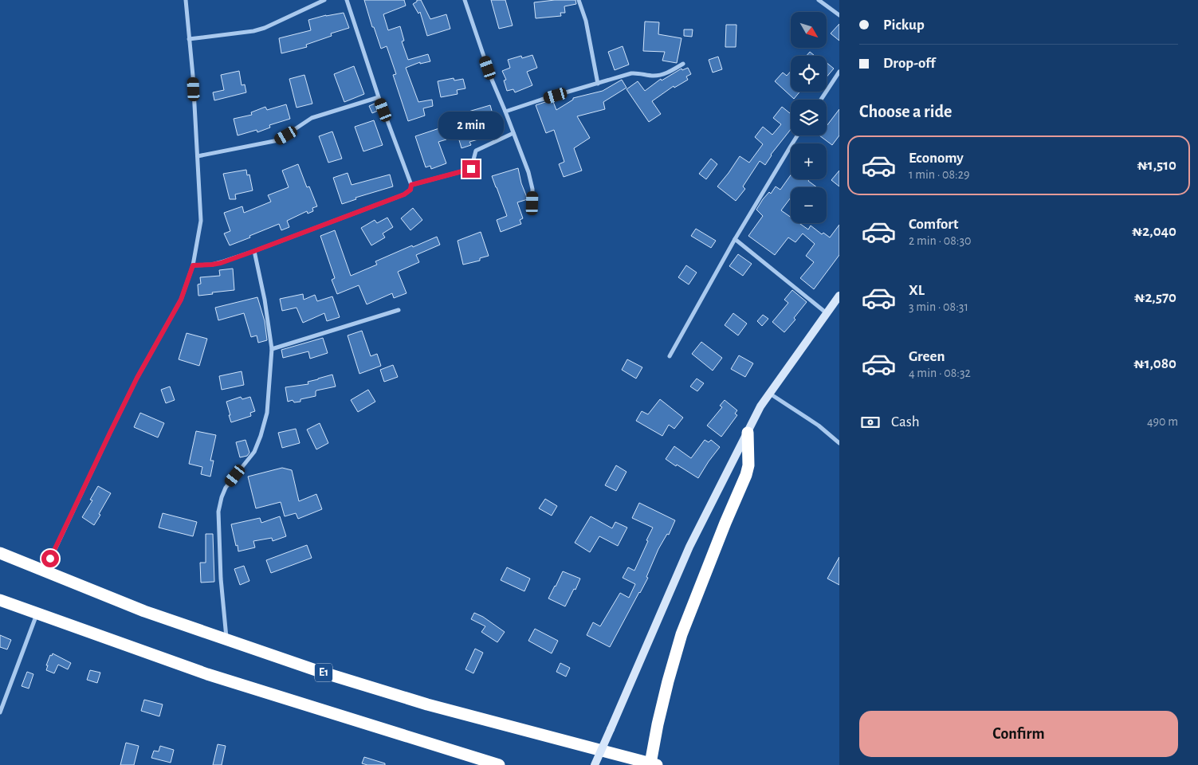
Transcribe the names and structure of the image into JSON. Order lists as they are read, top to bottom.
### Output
{
  "streets": {
    "highway": ["E1"]
  },
  "north": "bottom right",
  "page": {
    "banner": ["Pickup", "Drop-off"],
    "map_buttons": ["+", "−"],
    "heading": "Choose a ride",
    "bubble": "2 min",
    "list": [
      {
        "name": "Economy",
        "note": "1 min · 08:29",
        "value": "₦1,510"
      },
      {
        "name": "Comfort",
        "note": "2 min · 08:30",
        "value": "₦2,040"
      },
      {
        "name": "XL",
        "note": "3 min · 08:31",
        "value": "₦2,570"
      },
      {
        "name": "Green",
        "note": "4 min · 08:32",
        "value": "₦1,080"
      }
    ],
    "pay": ["Cash", "490 m"],
    "buttons": "Confirm"
  }
}
